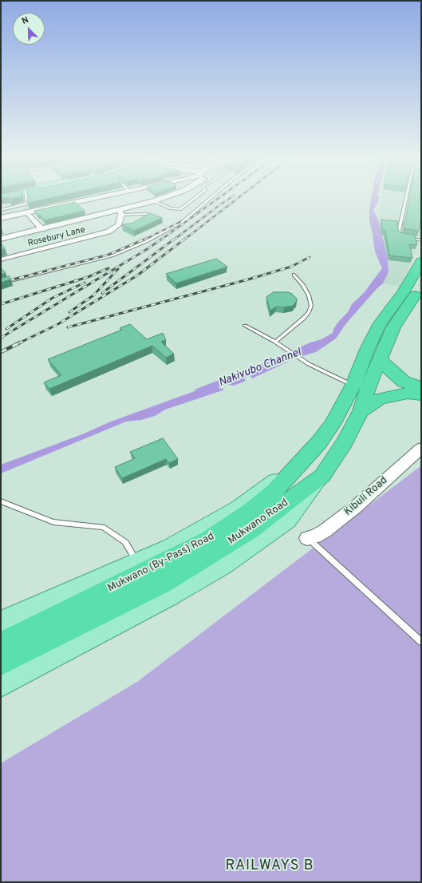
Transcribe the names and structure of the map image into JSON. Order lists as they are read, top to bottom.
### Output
{
  "streets": {
    "highway": ["Mukwano Road", "Mukwano (By-Pass) Road"],
    "street": ["Rosebury Lane", "Kibuli Road"]
  },
  "districts": ["RAILWAYS B"],
  "water": ["Nakivubo Channel"],
  "north": "top left"
}
